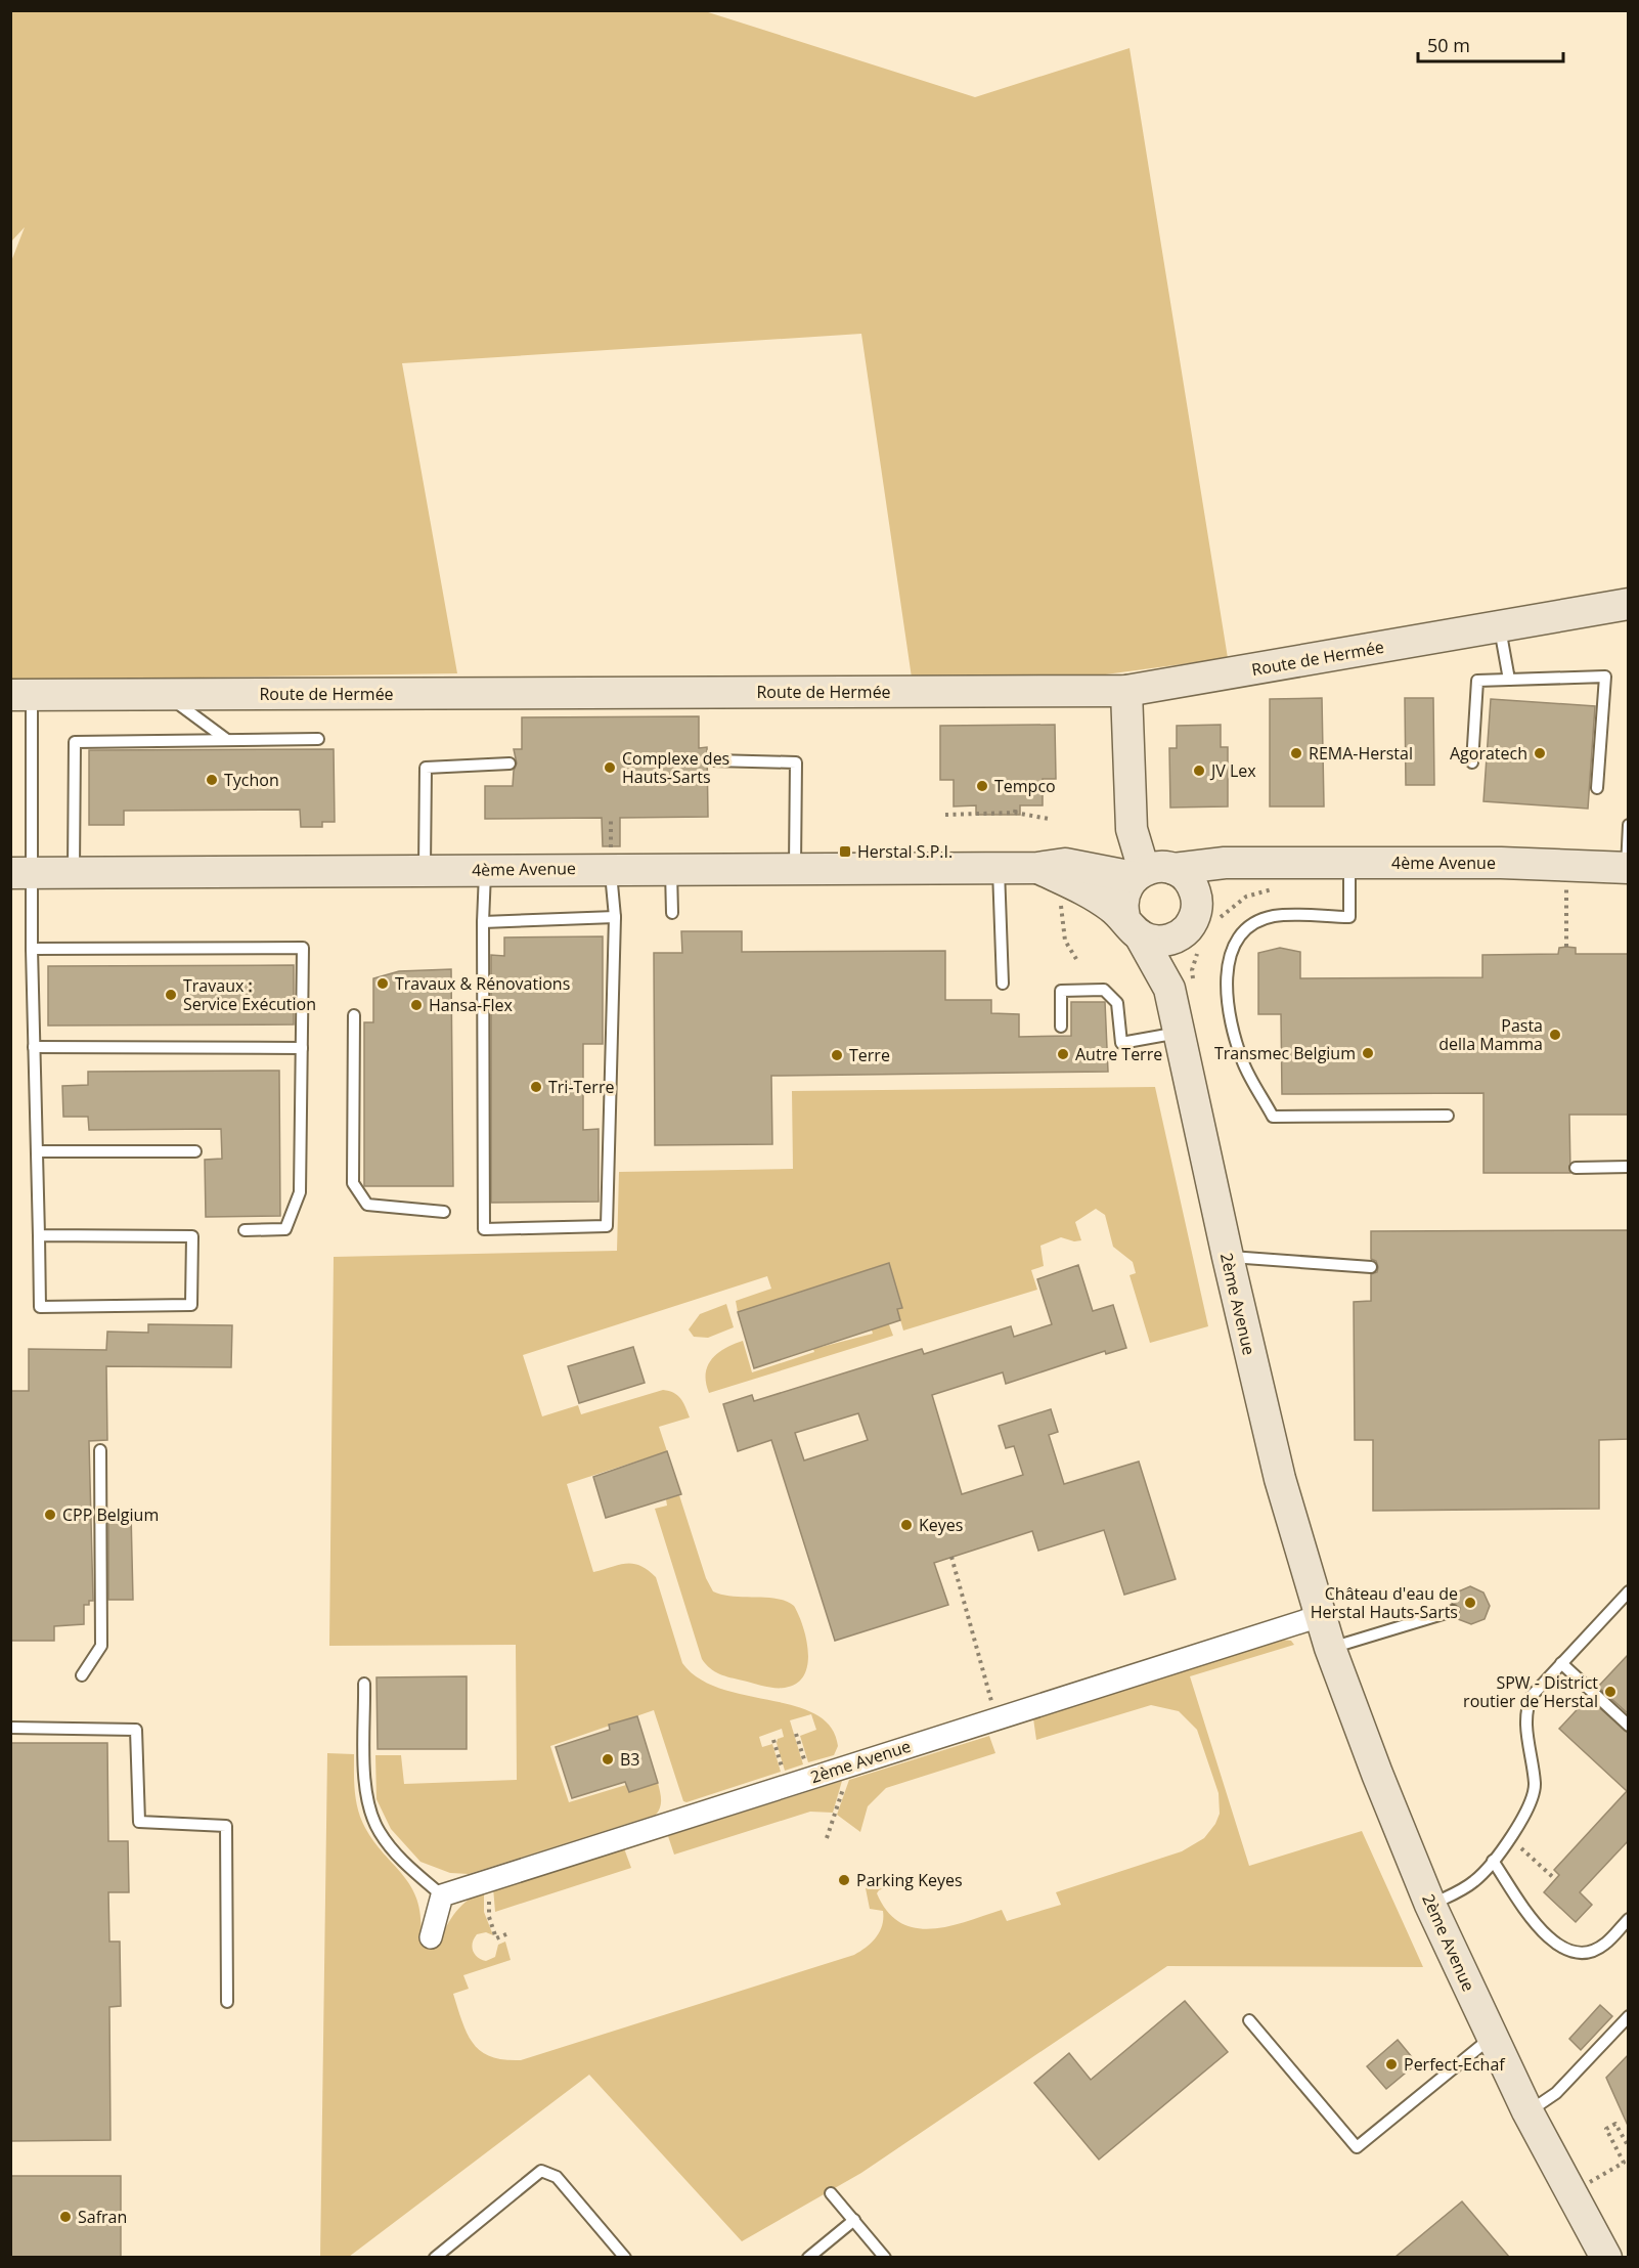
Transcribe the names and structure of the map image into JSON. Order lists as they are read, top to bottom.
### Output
{
  "streets": {
    "street": ["Route de Hermée", "4ème Avenue", "2ème Avenue"]
  },
  "crossings": [
    ["4ème Avenue", "2ème Avenue"]
  ],
  "places": {
    "other": [
      "REMA-Herstal",
      "Agoratech",
      "Complexe des Hauts-Sarts",
      "JV Lex",
      "Tychon",
      "Tempco",
      "Travaux & Rénovations",
      "Travaux : Service Exécution",
      "Hansa-Flex",
      "Pasta della Mamma",
      "Transmec Belgium",
      "Autre Terre",
      "Terre",
      "Tri-Terre",
      "CPP Belgium",
      "Keyes",
      "Château d'eau de Herstal Hauts-Sarts",
      "SPW - District routier de Herstal",
      "B3",
      "Parking Keyes",
      "Perfect-Echaf",
      "Safran"
    ],
    "transit": ["Herstal S.P.I."]
  },
  "scale_bar": "50 m"
}
